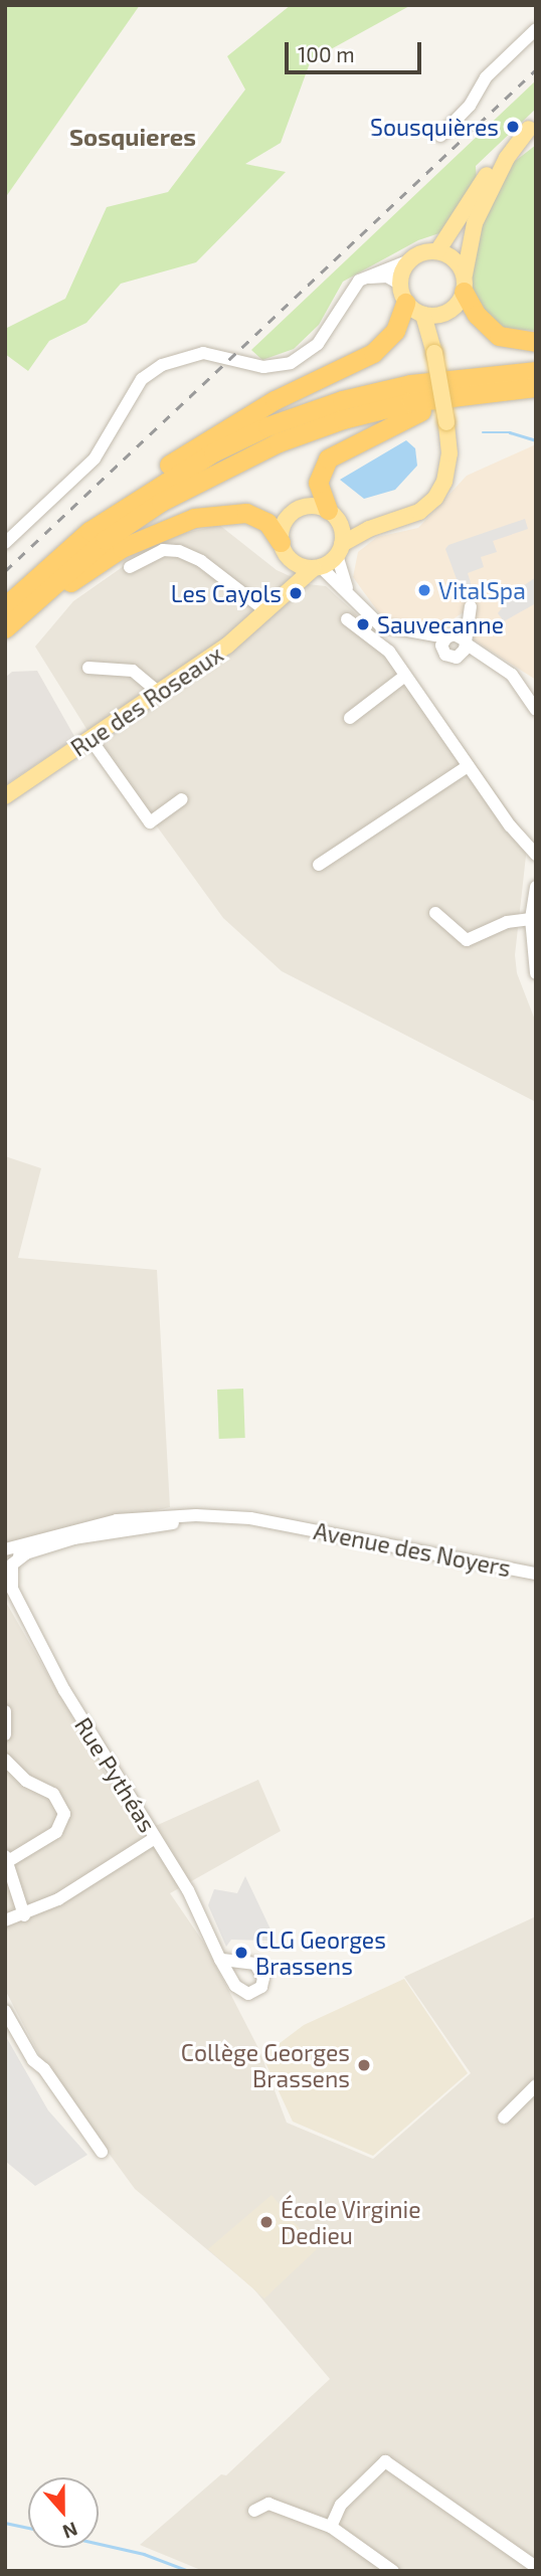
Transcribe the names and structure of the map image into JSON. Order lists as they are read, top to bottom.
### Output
{
  "streets": {
    "main road": ["Rue des Roseaux"],
    "street": ["Avenue des Noyers", "Rue Pythéas"]
  },
  "districts": ["Sosquieres"],
  "places": [
    "Sousquières",
    "VitalSpa",
    "Les Cayols",
    "Sauvecanne",
    "CLG Georges Brassens",
    "Collège Georges Brassens",
    "École Virginie Dedieu"
  ],
  "scale_bar": "100 m",
  "north": "bottom"
}
